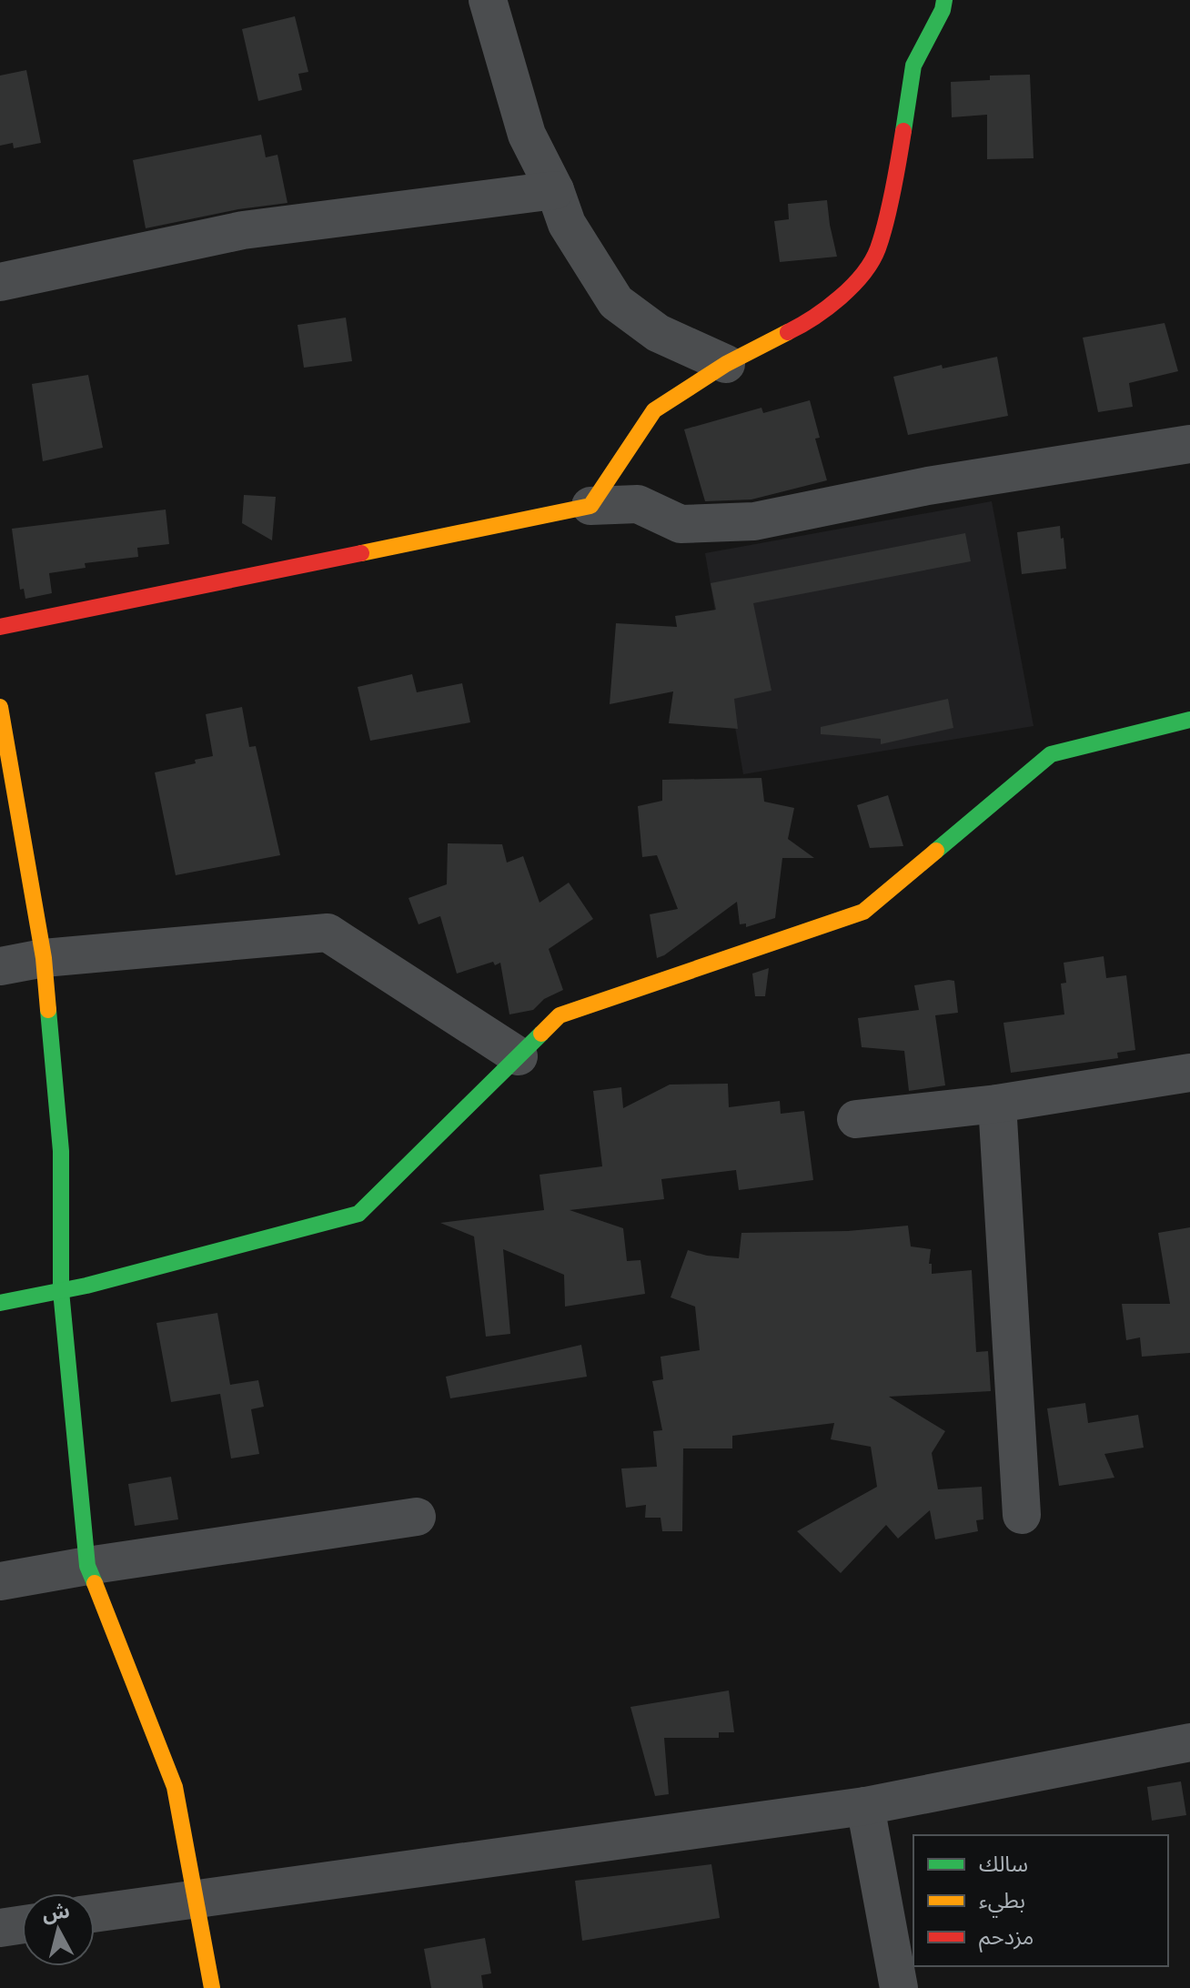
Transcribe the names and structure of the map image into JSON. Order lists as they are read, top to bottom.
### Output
{
  "legend": ["سالك", "بطيء", "مزدحم"],
  "north": "top"
}
